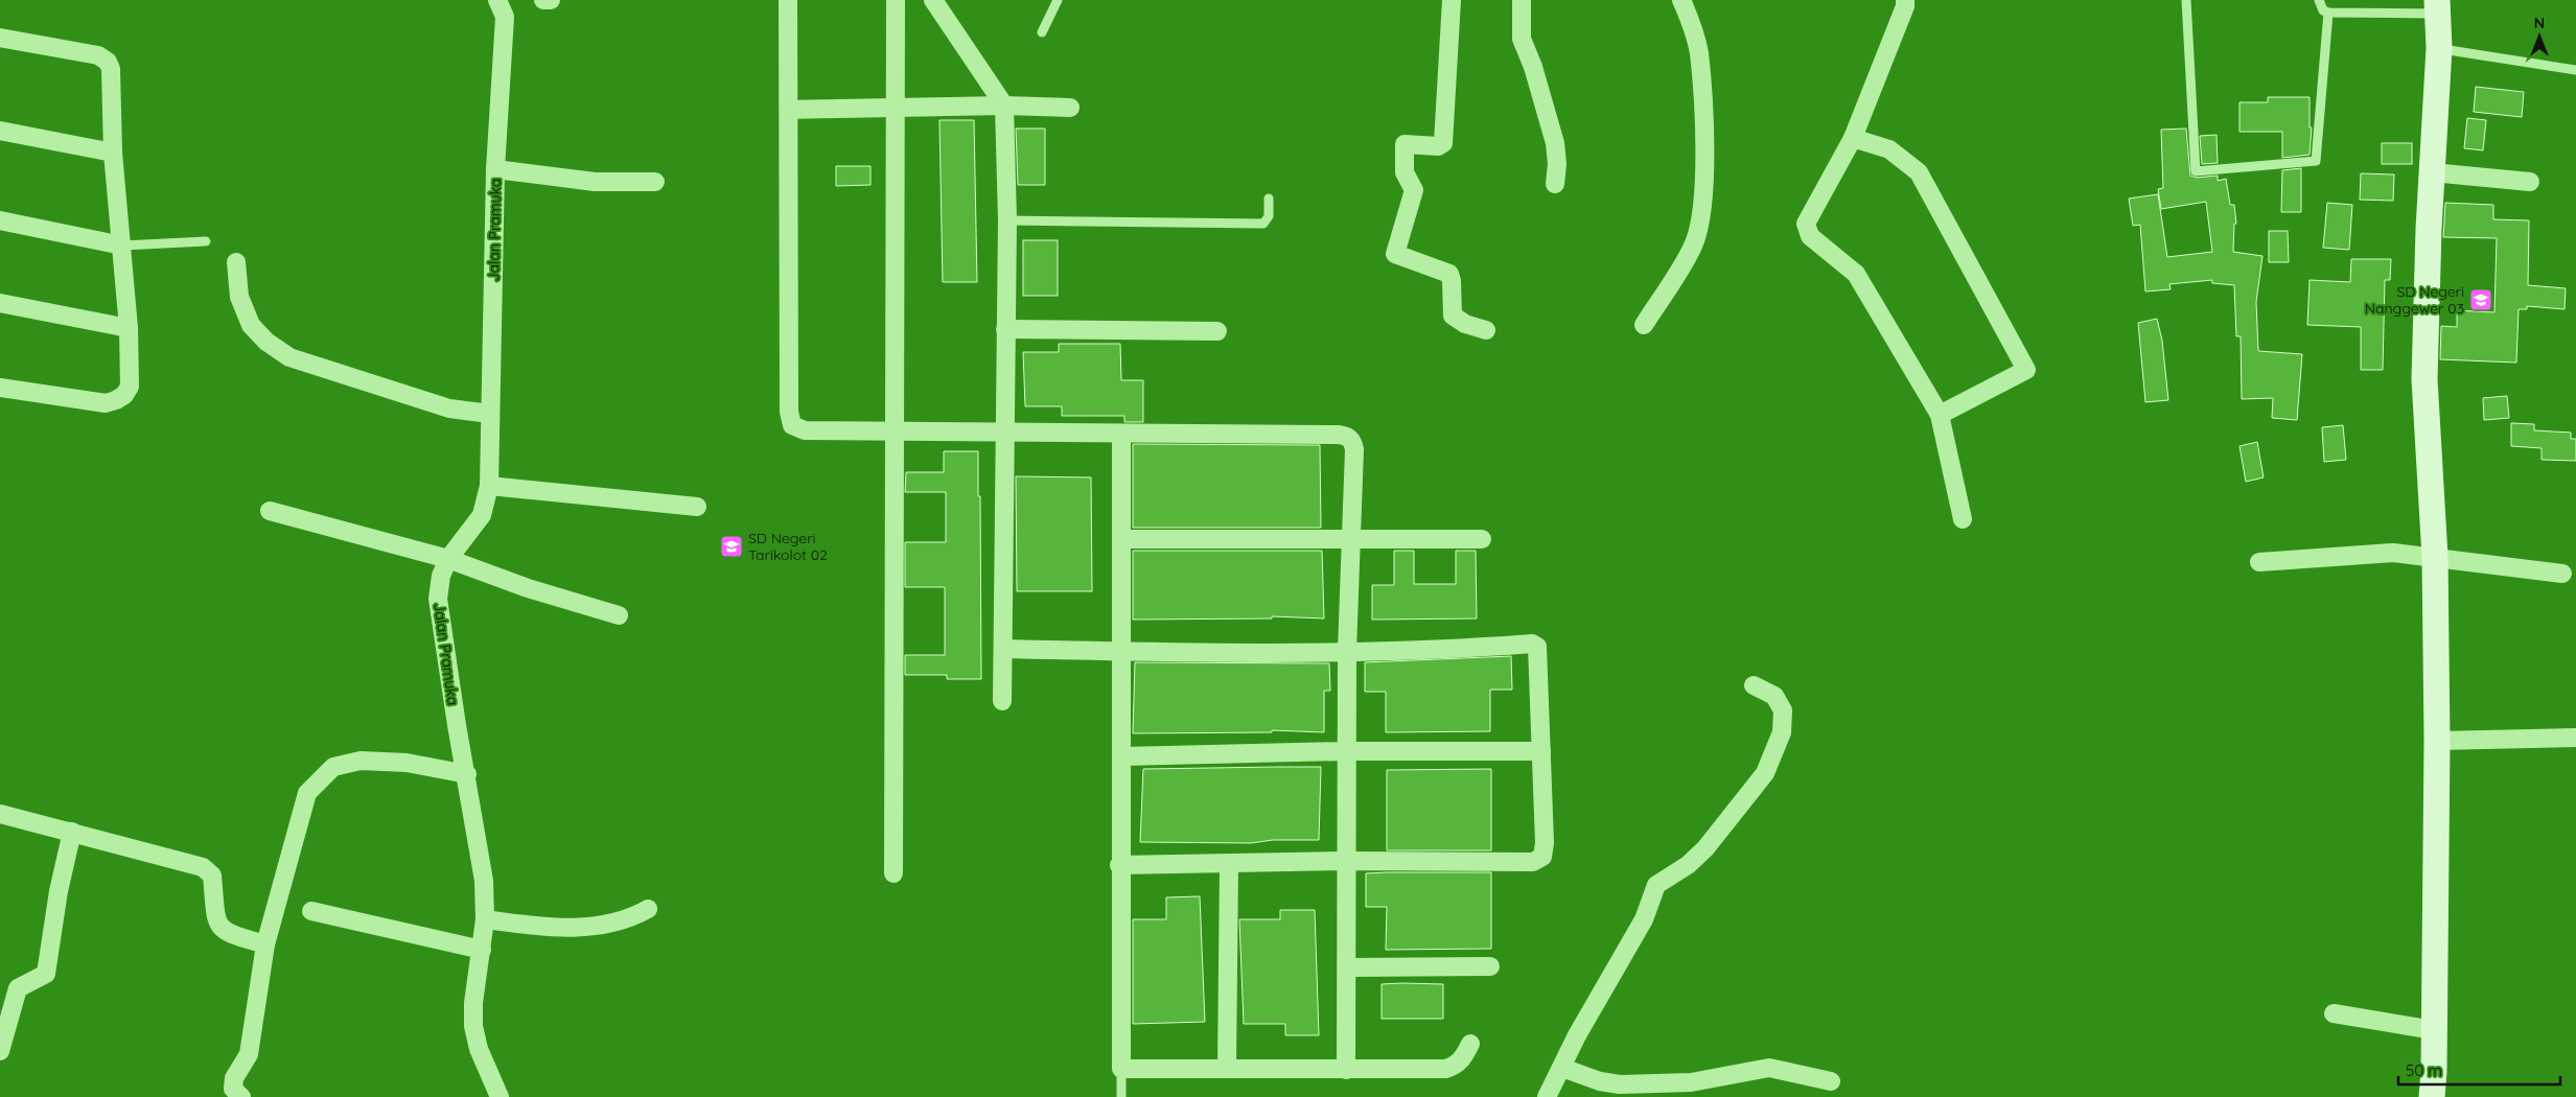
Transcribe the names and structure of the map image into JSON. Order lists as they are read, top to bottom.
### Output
{
  "streets": {
    "street": ["Jalan Pramuka"]
  },
  "places": {
    "school or university": ["SD Negeri Nanggewer 03", "SD Negeri Tarikolot 02"]
  },
  "scale_bar": "50 m",
  "north": "top"
}
